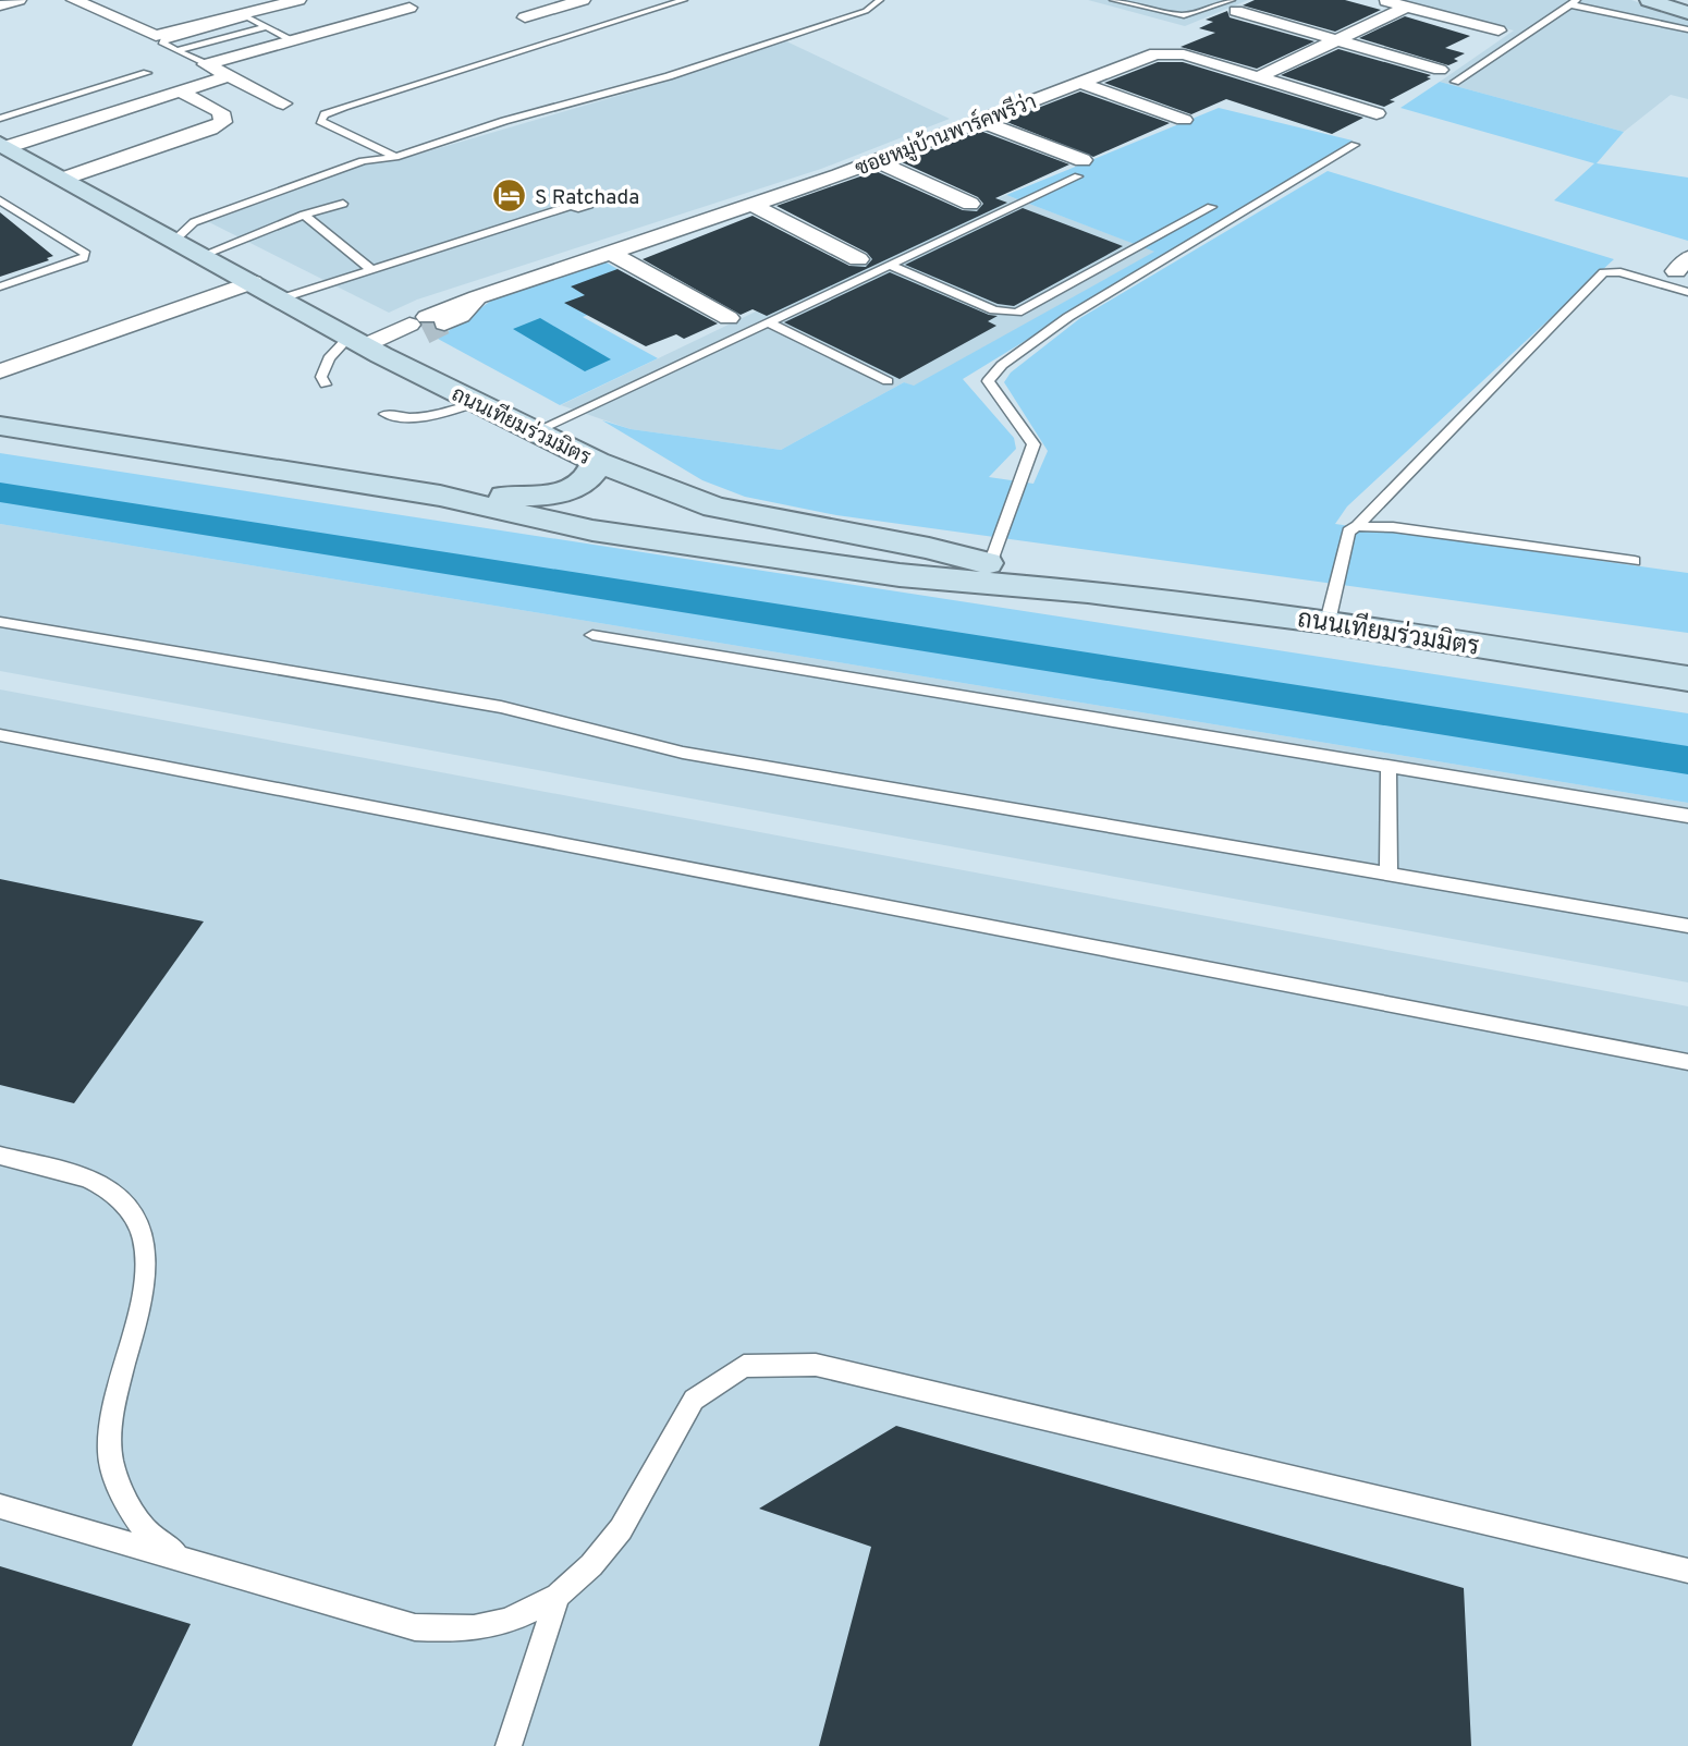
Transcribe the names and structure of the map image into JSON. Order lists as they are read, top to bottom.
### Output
{
  "streets": {
    "street": ["ซอยหมู่บ้านพาร์คพรีว่า", "ถนนเทียมร่วมมิตร"]
  },
  "crossings": [
    ["ซอยหมู่บ้านพาร์คพรีว่า", "ถนนเทียมร่วมมิตร"]
  ],
  "places": {
    "hotel": ["S Ratchada"]
  }
}
